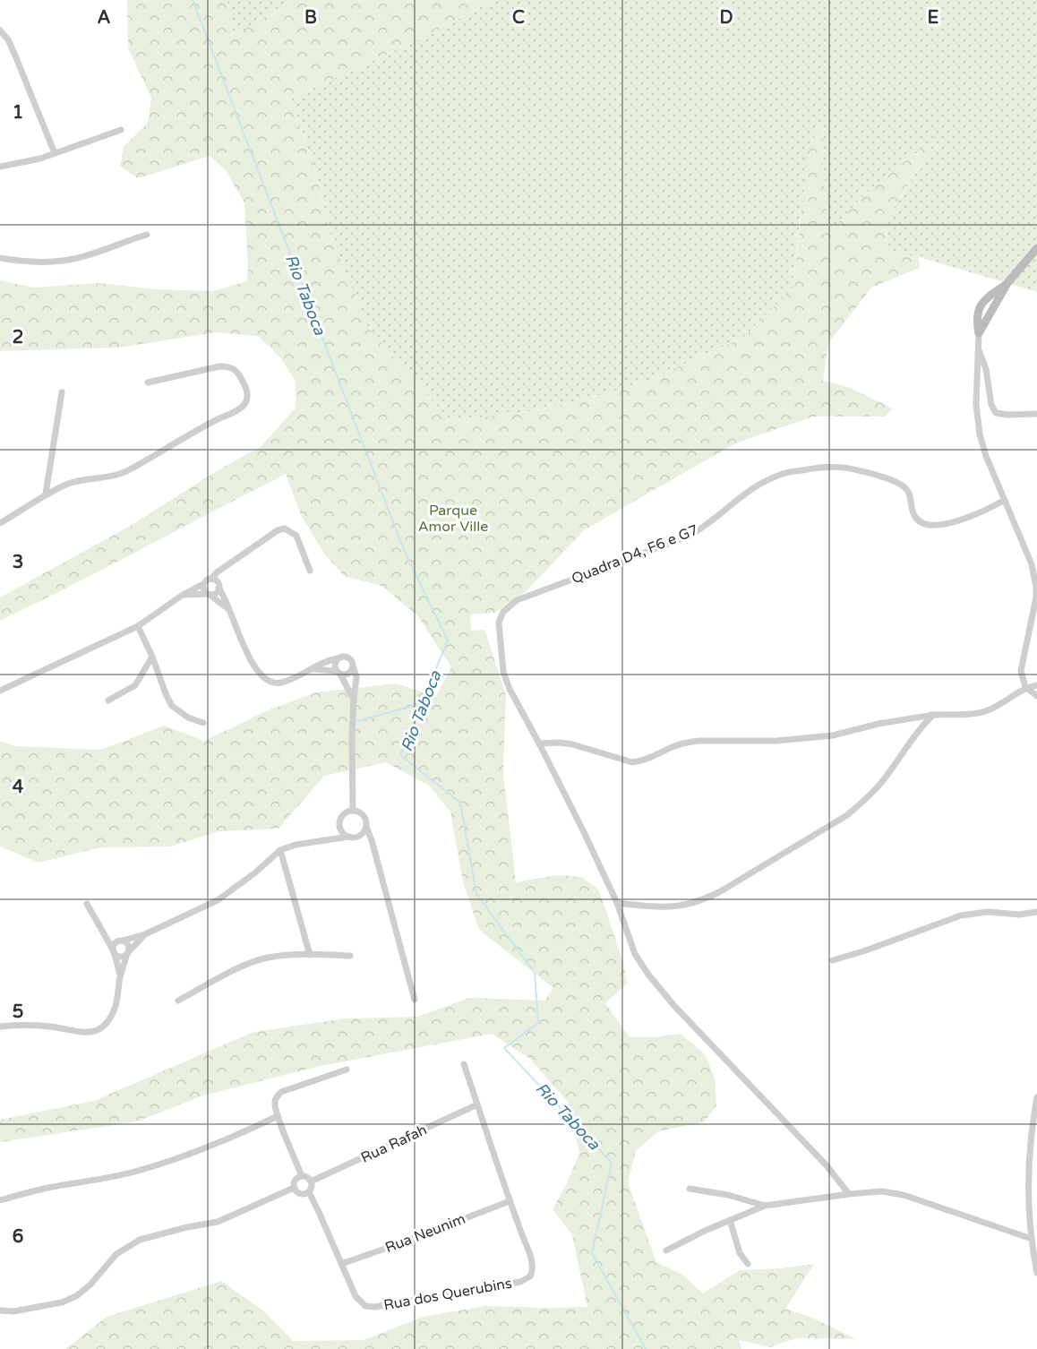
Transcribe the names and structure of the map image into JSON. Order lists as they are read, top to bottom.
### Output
{
  "streets": {
    "street": [
      "Quadra D4, F6 e G7",
      "Rua Rafah",
      "Rua Neunim",
      "Rua dos Querubins"
    ]
  },
  "crossings": [
    ["Rua Rafah", "Rua dos Querubins"],
    ["Rua Neunim", "Rua dos Querubins"]
  ],
  "water": ["Rio Taboca"],
  "parks": ["Parque Amor Ville"],
  "grid": {
    "columns": [
      "A",
      "B",
      "C",
      "D",
      "E"
    ],
    "rows": [
      "1",
      "2",
      "3",
      "4",
      "5",
      "6"
    ]
  }
}
